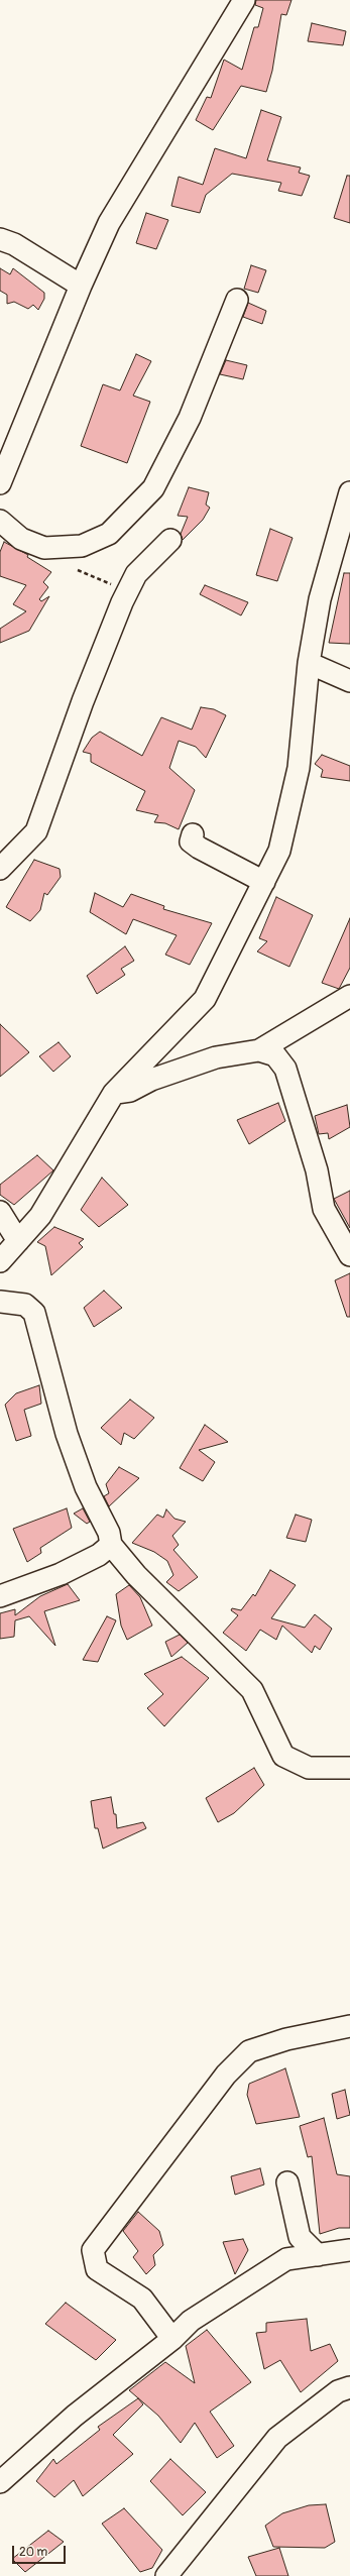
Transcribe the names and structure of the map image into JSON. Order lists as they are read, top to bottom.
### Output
{
  "scale_bar": "20 m"
}
